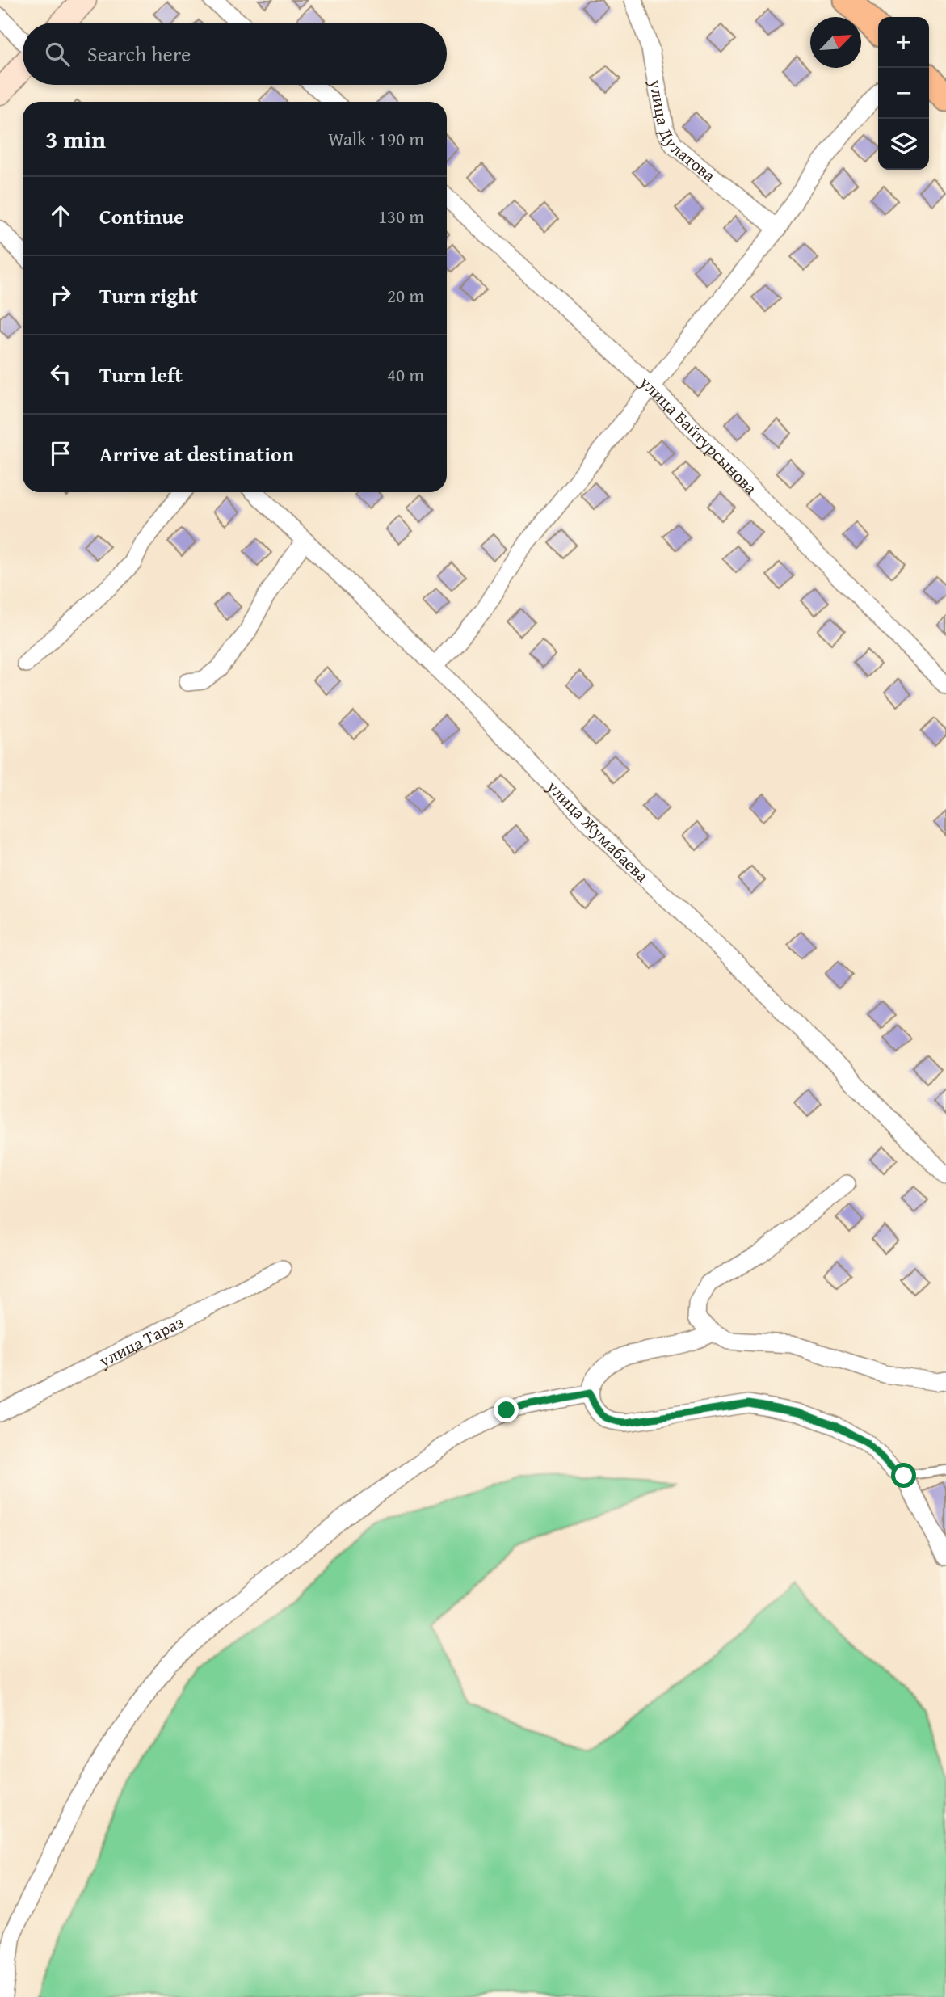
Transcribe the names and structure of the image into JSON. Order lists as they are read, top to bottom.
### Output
{
  "streets": {
    "street": [
      "улица Дулатова",
      "улица Байтурсынова",
      "улица Жумабаева",
      "улица Тараз"
    ]
  },
  "north": "top right",
  "page": {
    "map_buttons": ["+", "−"],
    "search": "Search here",
    "heading": ["3 min", "Walk · 190 m"],
    "list": [
      ["Continue", "130 m"],
      ["Turn right", "20 m"],
      ["Turn left", "40 m"],
      "Arrive at destination"
    ]
  }
}
